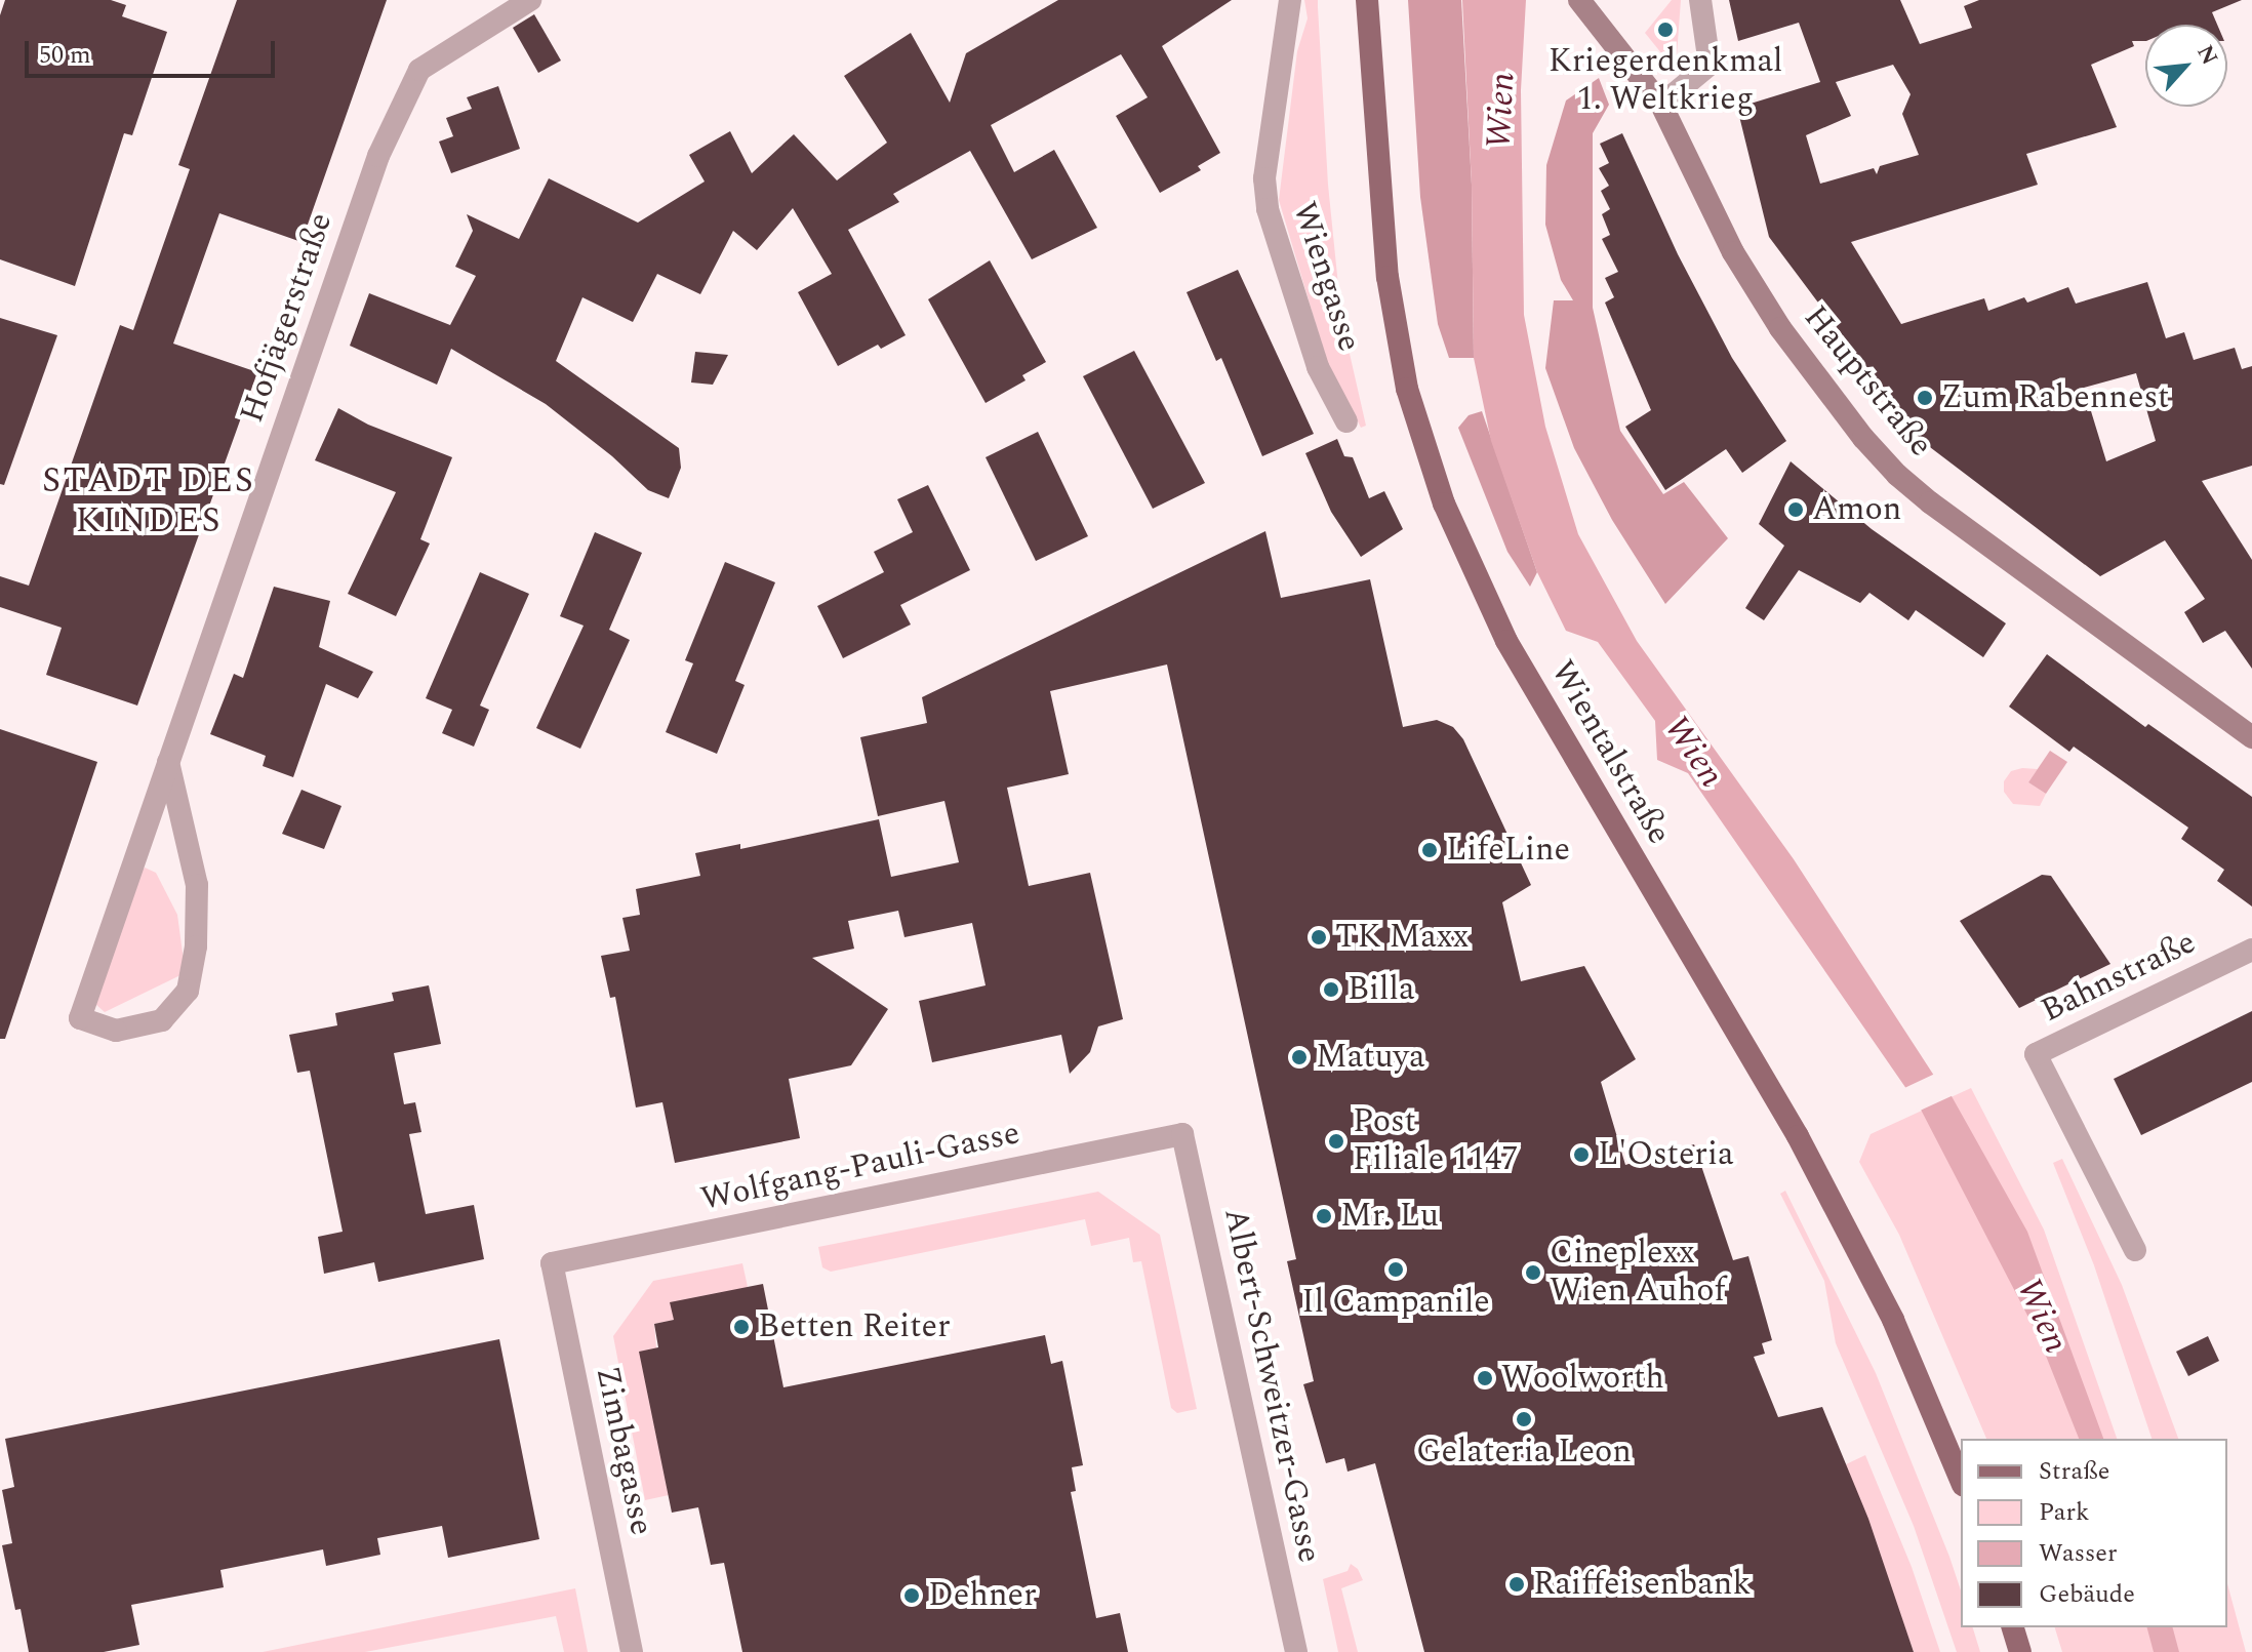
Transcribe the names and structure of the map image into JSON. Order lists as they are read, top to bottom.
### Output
{
  "streets": {
    "main road": ["Hauptstraße", "Wientalstraße"],
    "street": [
      "Wiengasse",
      "Hofjägerstraße",
      "Bahnstraße",
      "Wolfgang-Pauli-Gasse",
      "Albert-Schweitzer-Gasse",
      "Zimbagasse"
    ]
  },
  "crossings": [
    ["Wolfgang-Pauli-Gasse", "Albert-Schweitzer-Gasse"],
    ["Wolfgang-Pauli-Gasse", "Zimbagasse"]
  ],
  "districts": ["STADT DES KINDES"],
  "water": ["Wien"],
  "places": [
    "Kriegerdenkmal 1. Weltkrieg",
    "Zum Rabennest",
    "Amon",
    "LifeLine",
    "TK Maxx",
    "Billa",
    "Matuya",
    "Post Filiale 1147",
    "L'Osteria",
    "Mr. Lu",
    "Il Campanile",
    "Cineplexx Wien Auhof",
    "Betten Reiter",
    "Woolworth",
    "Gelateria Leon",
    "Raiffeisenbank",
    "Dehner"
  ],
  "legend": [
    "Straße",
    "Park",
    "Wasser",
    "Gebäude"
  ],
  "scale_bar": "50 m",
  "north": "top right"
}
